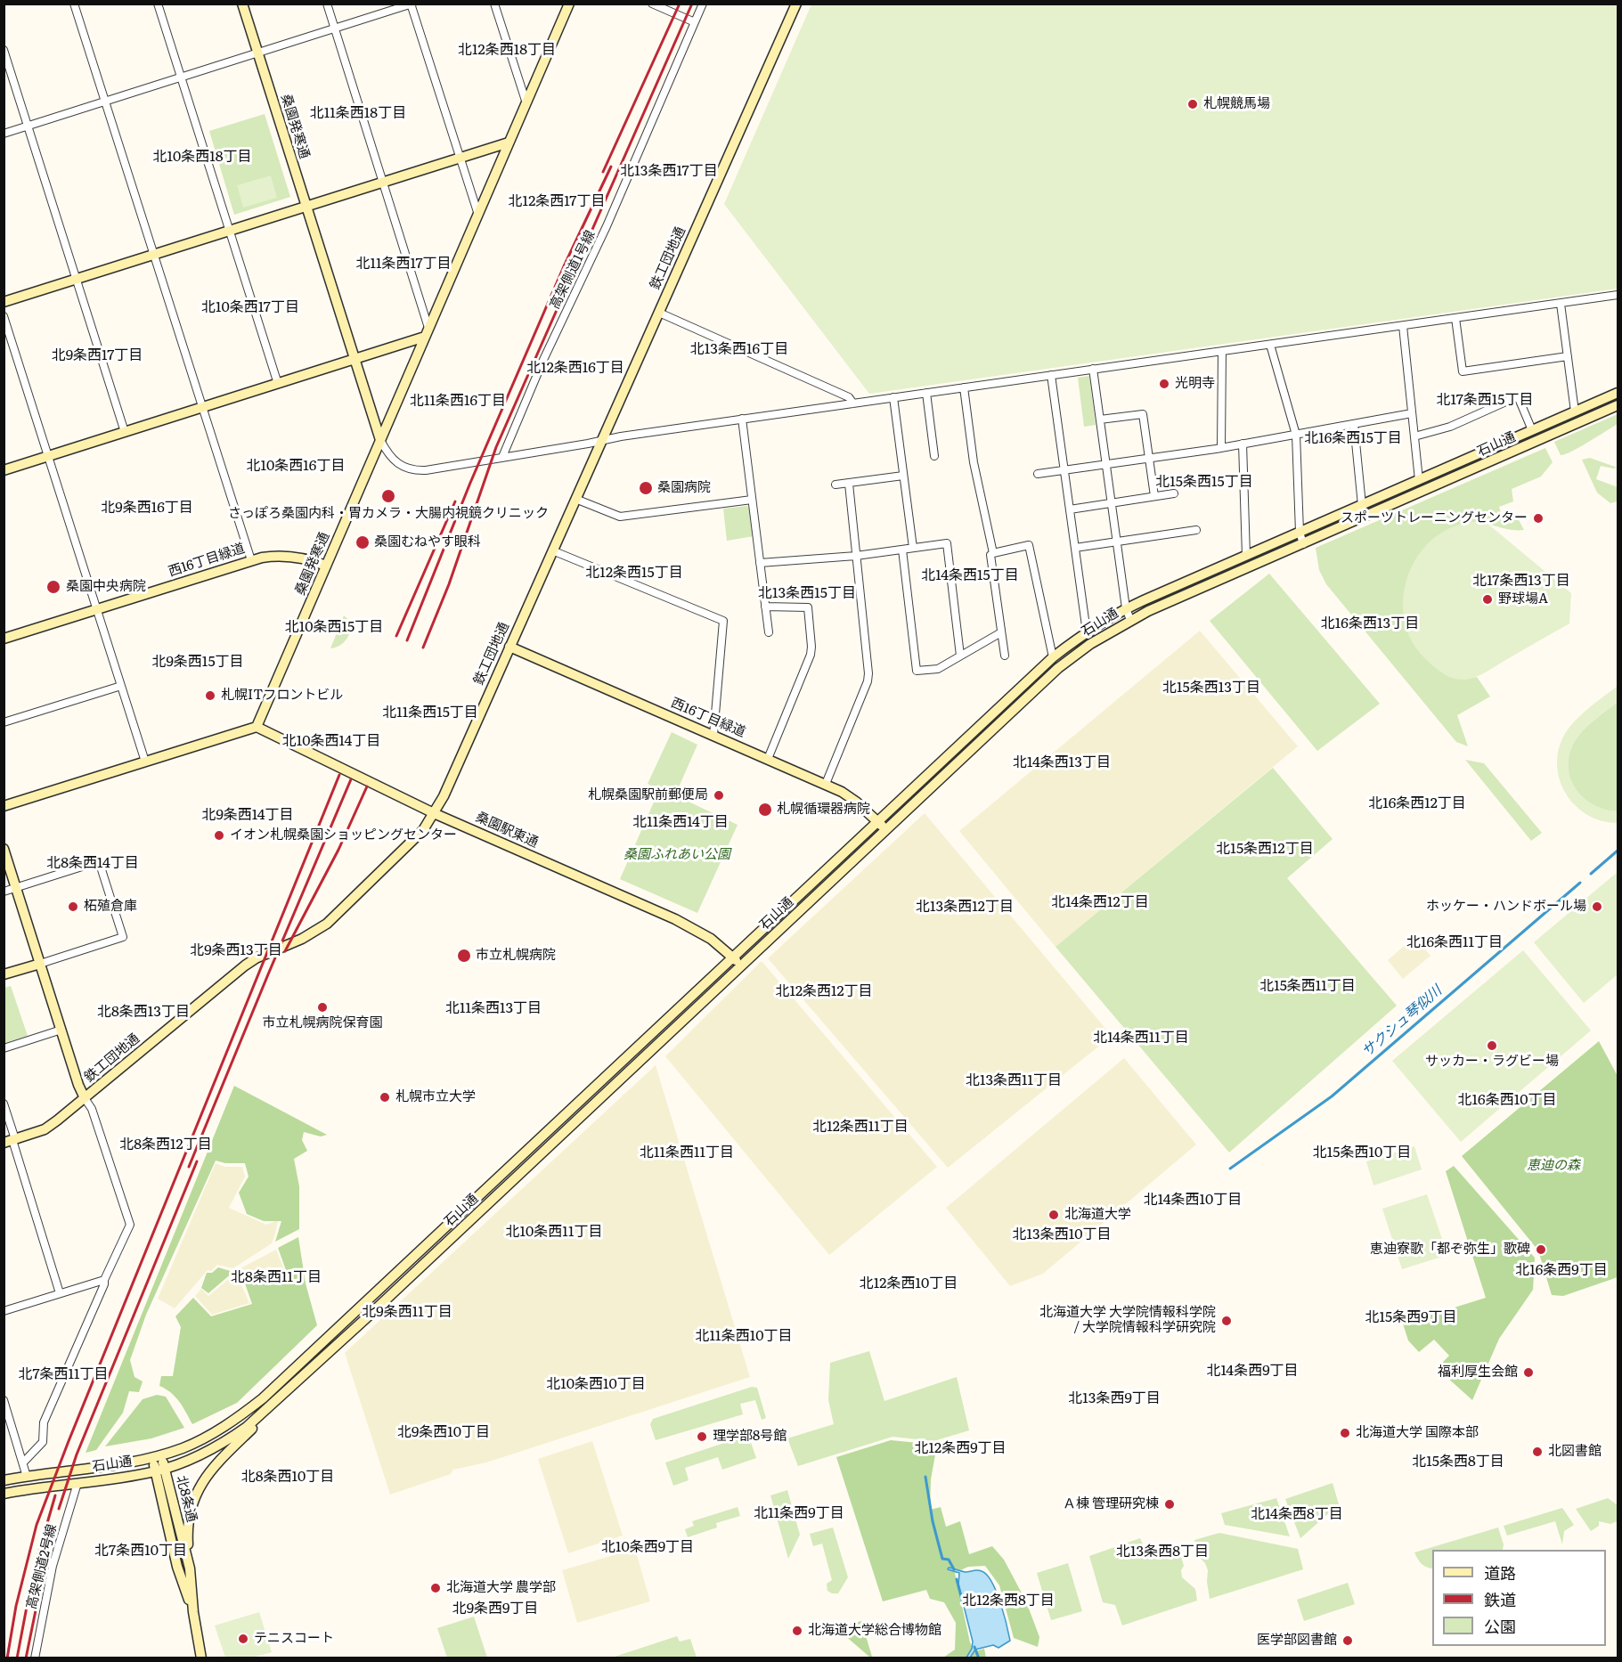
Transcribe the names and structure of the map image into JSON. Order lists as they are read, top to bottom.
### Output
{
  "streets": {
    "street": [
      "桑園発寒通",
      "鉄工団地通",
      "高架側道1号線",
      "石山通",
      "西16丁目緑道",
      "桑園駅東通",
      "北8条通",
      "高架側道2号線"
    ]
  },
  "crossings": [
    ["桑園発寒通", "西16丁目緑道"],
    ["桑園発寒通", "桑園駅東通"],
    ["鉄工団地通", "西16丁目緑道"],
    ["鉄工団地通", "桑園駅東通"],
    ["石山通", "西16丁目緑道"],
    ["石山通", "桑園駅東通"],
    ["石山通", "北8条通"],
    ["石山通", "高架側道2号線"]
  ],
  "districts": [
    "北12条西18丁目",
    "北11条西18丁目",
    "北10条西18丁目",
    "北13条西17丁目",
    "北12条西17丁目",
    "北11条西17丁目",
    "北10条西17丁目",
    "北13条西16丁目",
    "北9条西17丁目",
    "北12条西16丁目",
    "北17条西15丁目",
    "北11条西16丁目",
    "北16条西15丁目",
    "北10条西16丁目",
    "北15条西15丁目",
    "北9条西16丁目",
    "北12条西15丁目",
    "北14条西15丁目",
    "北17条西13丁目",
    "北13条西15丁目",
    "北16条西13丁目",
    "北10条西15丁目",
    "北9条西15丁目",
    "北15条西13丁目",
    "北11条西15丁目",
    "北10条西14丁目",
    "北14条西13丁目",
    "北16条西12丁目",
    "北9条西14丁目",
    "北11条西14丁目",
    "北15条西12丁目",
    "北8条西14丁目",
    "北14条西12丁目",
    "北13条西12丁目",
    "北16条西11丁目",
    "北9条西13丁目",
    "北15条西11丁目",
    "北12条西12丁目",
    "北11条西13丁目",
    "北8条西13丁目",
    "北14条西11丁目",
    "北13条西11丁目",
    "北16条西10丁目",
    "北12条西11丁目",
    "北8条西12丁目",
    "北11条西11丁目",
    "北15条西10丁目",
    "北14条西10丁目",
    "北10条西11丁目",
    "北13条西10丁目",
    "北16条西9丁目",
    "北8条西11丁目",
    "北12条西10丁目",
    "北9条西11丁目",
    "北15条西9丁目",
    "北11条西10丁目",
    "北14条西9丁目",
    "北7条西11丁目",
    "北10条西10丁目",
    "北13条西9丁目",
    "北9条西10丁目",
    "北12条西9丁目",
    "北15条西8丁目",
    "北8条西10丁目",
    "北11条西9丁目",
    "北14条西8丁目",
    "北10条西9丁目",
    "北7条西10丁目",
    "北13条西8丁目",
    "北12条西8丁目",
    "北9条西9丁目"
  ],
  "water": ["サクシュ琴似川"],
  "parks": ["桑園ふれあい公園", "恵迪の森"],
  "places": [
    "札幌競馬場",
    "光明寺",
    "桑園病院",
    "さっぽろ桑園内科・胃カメラ・大腸内視鏡クリニック",
    "スポーツトレーニングセンター",
    "桑園むねやす眼科",
    "桑園中央病院",
    "野球場A",
    "札幌ITフロントビル",
    "札幌桑園駅前郵便局",
    "札幌循環器病院",
    "イオン札幌桑園ショッピングセンター",
    "柘殖倉庫",
    "ホッケー・ハンドボール場",
    "市立札幌病院",
    "市立札幌病院保育園",
    "サッカー・ラグビー場",
    "札幌市立大学",
    "北海道大学",
    "恵迪寮歌「都ぞ弥生」歌碑",
    "北海道大学 大学院情報科学院 / 大学院情報科学研究院",
    "福利厚生会館",
    "北海道大学 国際本部",
    "理学部8号館",
    "北図書館",
    "Ａ棟 管理研究棟",
    "北海道大学 農学部",
    "北海道大学総合博物館",
    "テニスコート",
    "医学部図書館"
  ],
  "legend": ["道路", "鉄道", "公園"]
}
